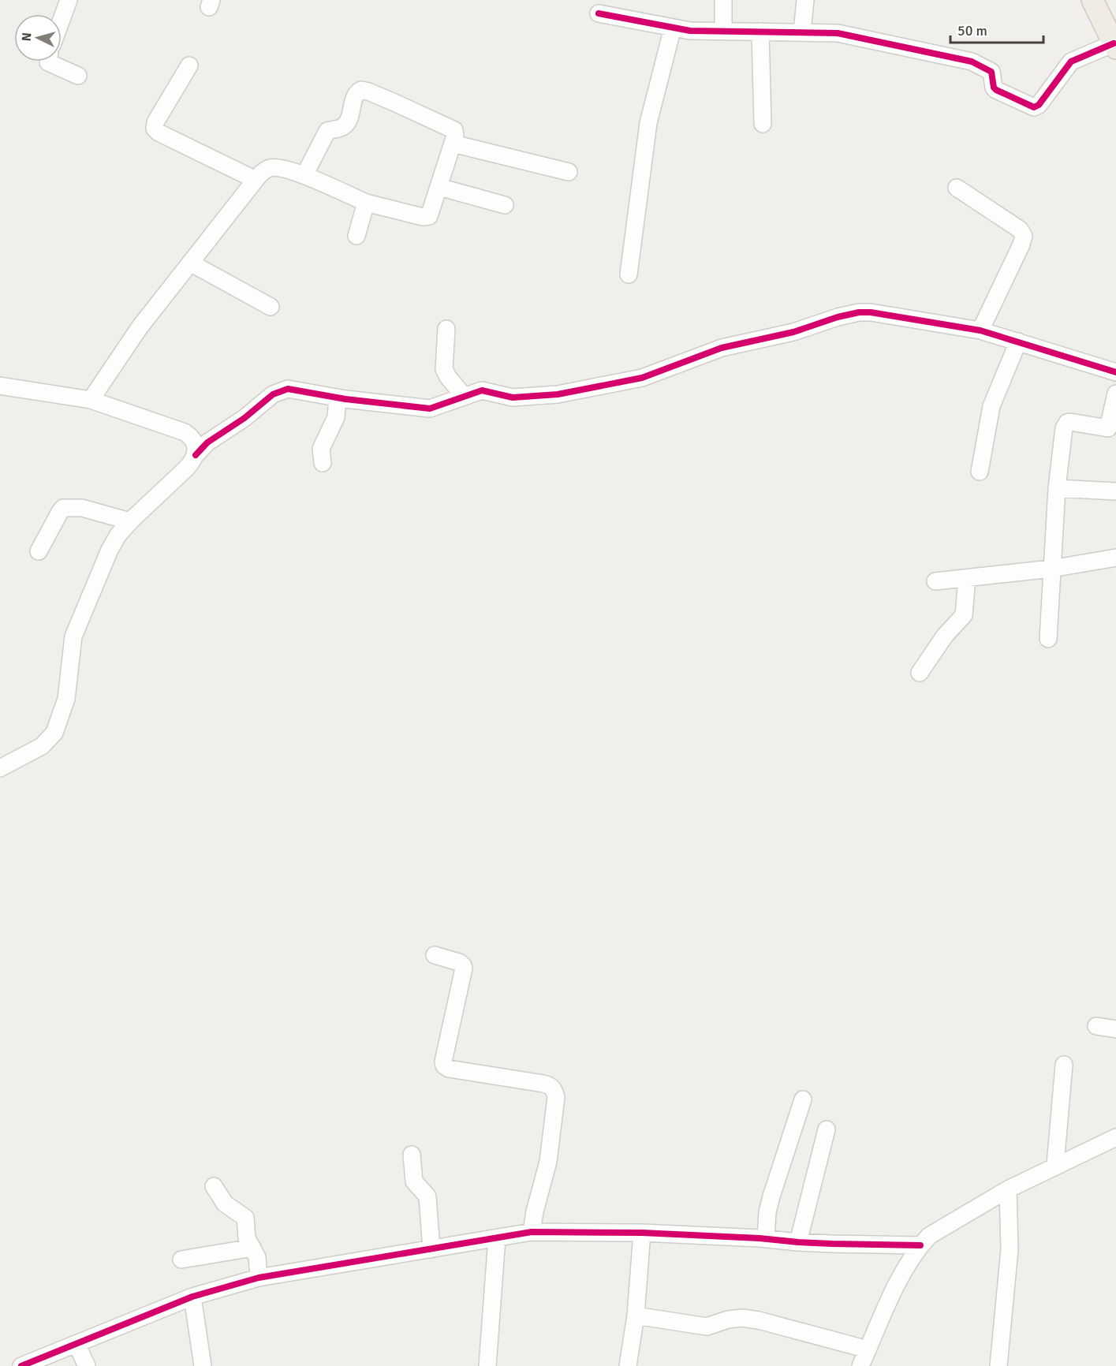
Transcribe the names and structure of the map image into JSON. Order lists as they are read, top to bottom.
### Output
{
  "scale_bar": "50 m",
  "north": "left"
}
